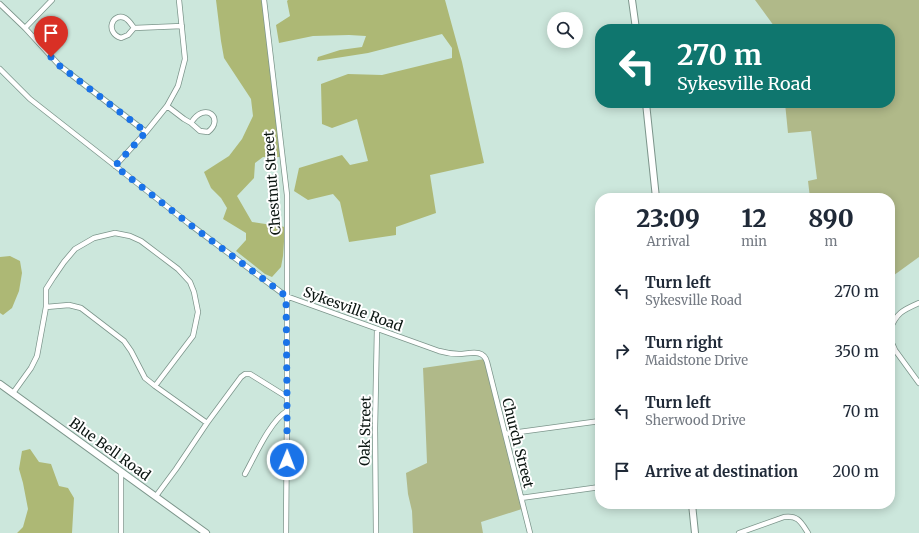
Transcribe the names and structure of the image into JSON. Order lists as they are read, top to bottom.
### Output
{
  "streets": {
    "street": [
      "Chestnut Street",
      "Sykesville Road",
      "Oak Street",
      "Church Street",
      "Blue Bell Road"
    ]
  },
  "crossings": [
    ["Chestnut Street", "Sykesville Road"],
    ["Sykesville Road", "Oak Street"],
    ["Sykesville Road", "Church Street"]
  ],
  "page": {
    "turn": ["270 m", "Sykesville Road"],
    "eta": [
      "23:09",
      "Arrival",
      "12",
      "min",
      "890",
      "m"
    ],
    "list": [
      {
        "name": "Turn left",
        "note": "Sykesville Road",
        "value": "270 m"
      },
      {
        "name": "Turn right",
        "note": "Maidstone Drive",
        "value": "350 m"
      },
      {
        "name": "Turn left",
        "note": "Sherwood Drive",
        "value": "70 m"
      },
      {
        "name": "Arrive at destination",
        "value": "200 m"
      }
    ]
  }
}
